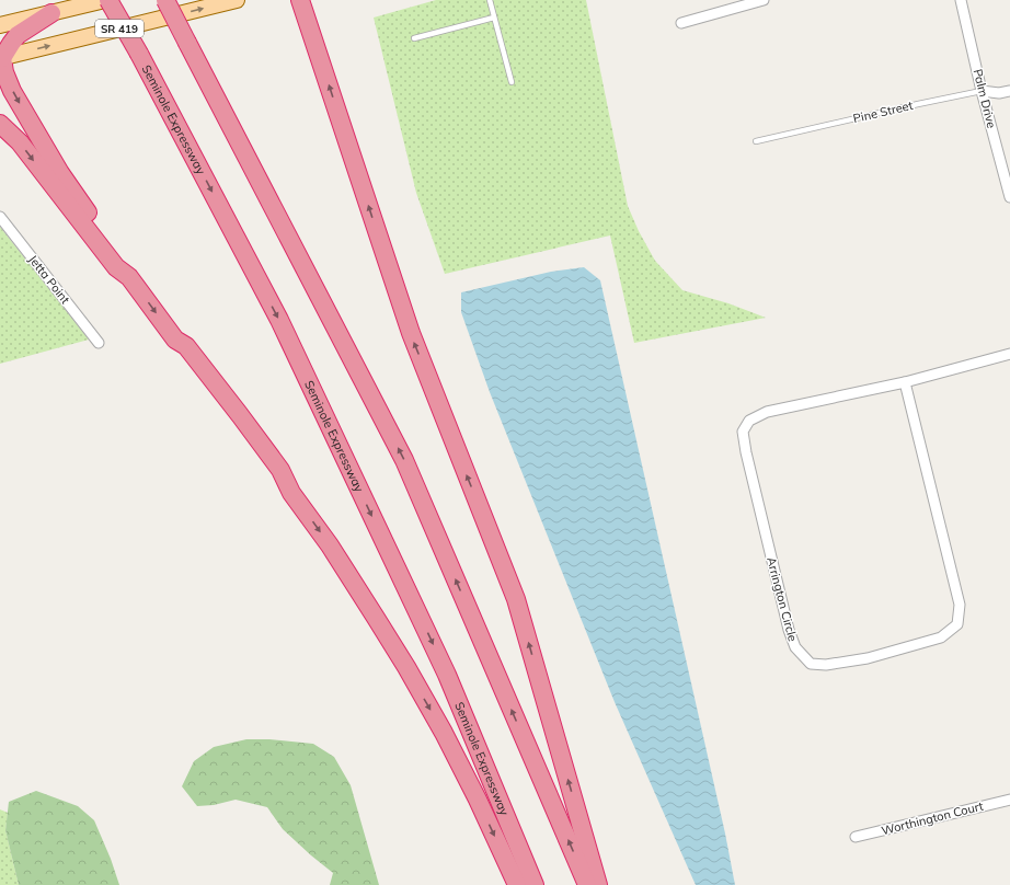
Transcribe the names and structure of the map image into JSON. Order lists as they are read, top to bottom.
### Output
{
  "streets": {
    "highway": ["Seminole Expressway"],
    "main road": ["SR 419"],
    "street": [
      "Palm Drive",
      "Pine Street",
      "Jetta Point",
      "Arrington Circle",
      "Worthington Court"
    ]
  },
  "crossings": [
    ["Palm Drive", "Pine Street"]
  ]
}
